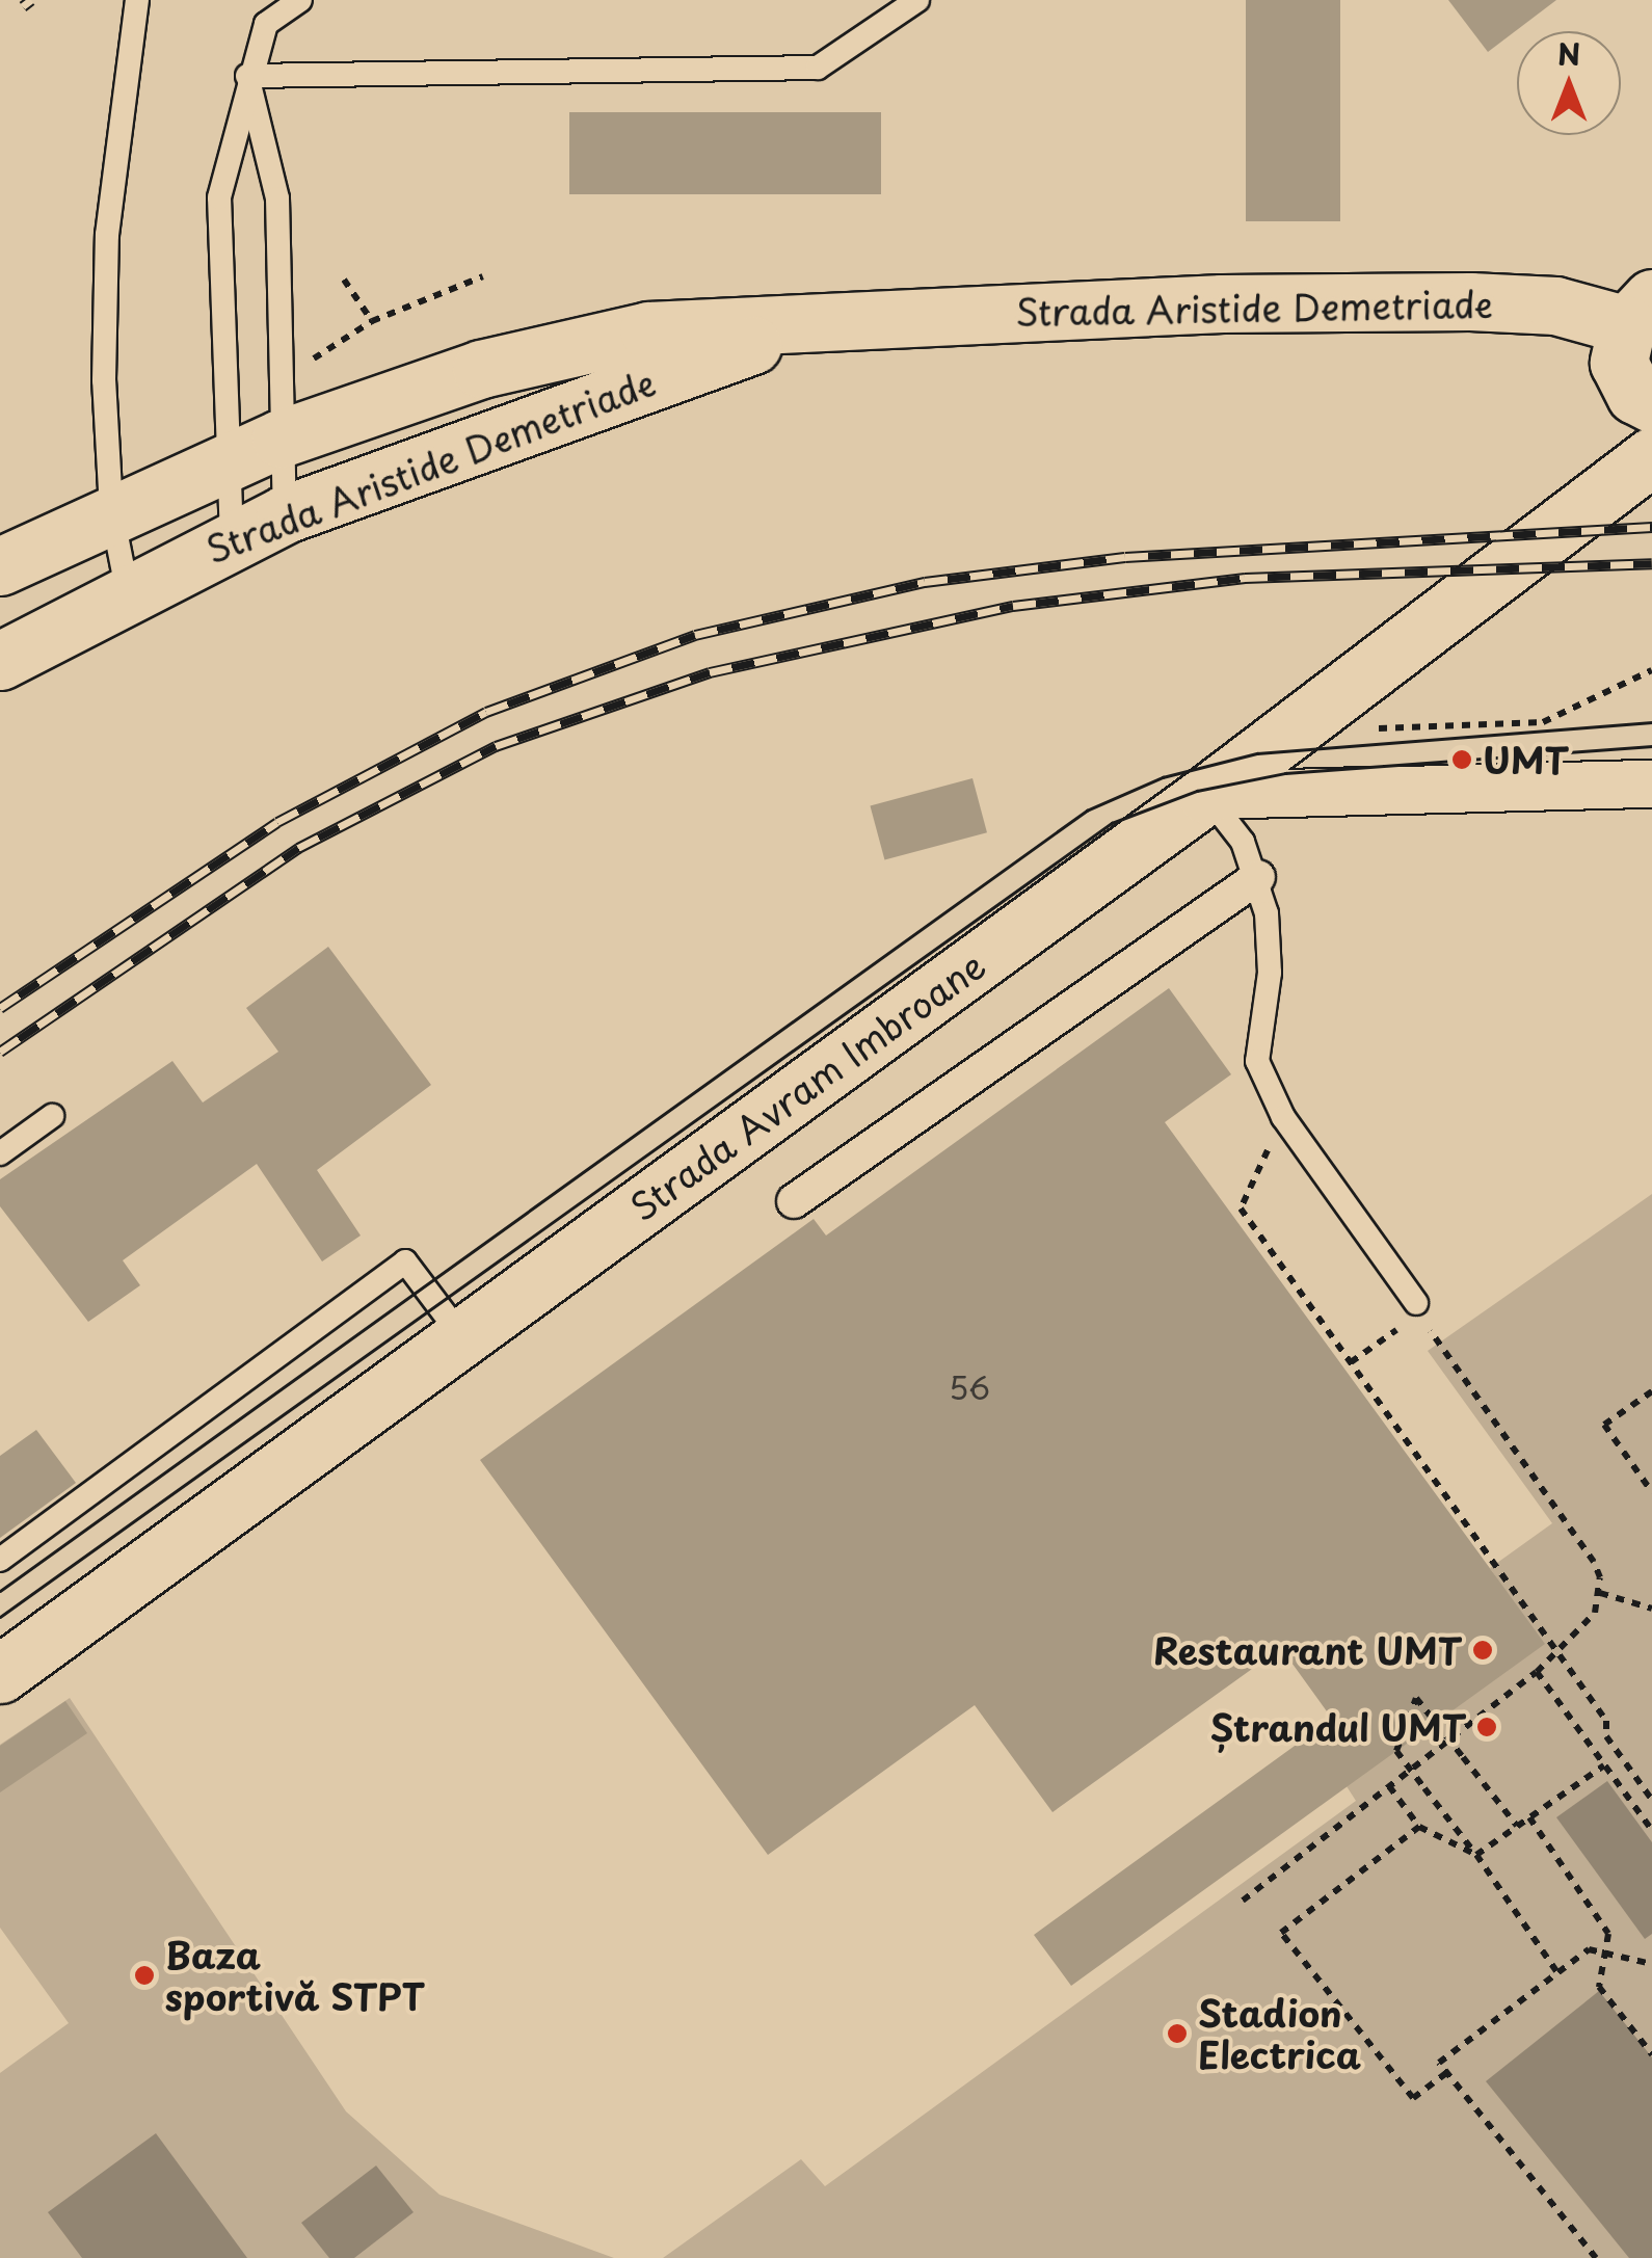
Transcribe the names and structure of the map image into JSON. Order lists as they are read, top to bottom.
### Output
{
  "streets": {
    "main road": ["Strada Aristide Demetriade", "Strada Avram Imbroane"]
  },
  "places": [
    "UMT",
    "Restaurant UMT",
    "Ștrandul UMT",
    "Baza sportivă STPT",
    "Stadion Electrica"
  ],
  "house_numbers": ["56"],
  "north": "top"
}
